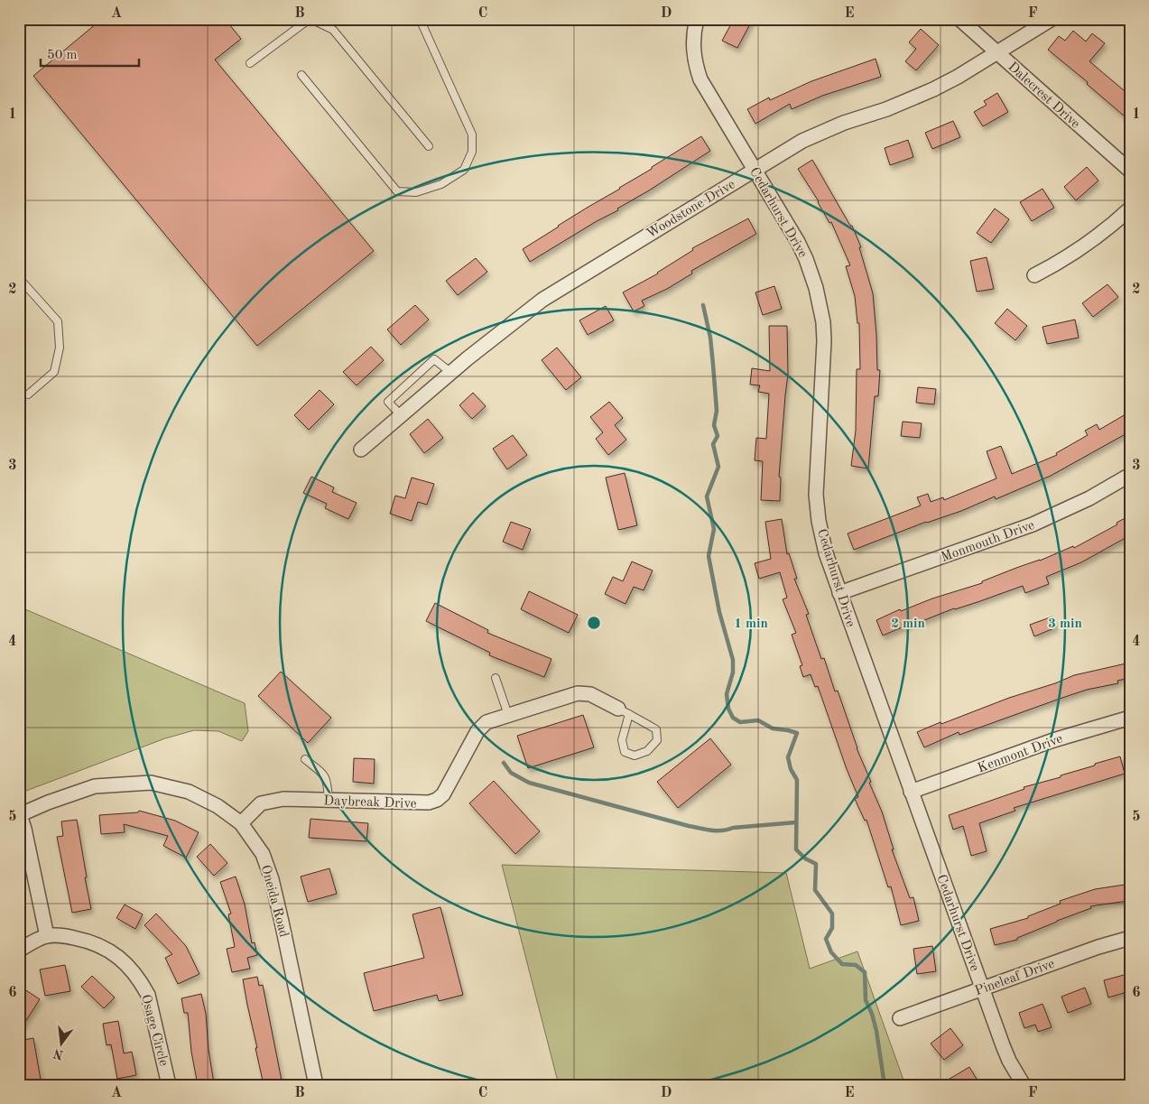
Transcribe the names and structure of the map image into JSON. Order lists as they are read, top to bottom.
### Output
{
  "streets": {
    "street": [
      "Dalecrest Drive",
      "Woodstone Drive",
      "Cedarhurst Drive",
      "Monmouth Drive",
      "Kenmont Drive",
      "Daybreak Drive",
      "Oneida Road",
      "Pineleaf Drive",
      "Osage Circle"
    ]
  },
  "crossings": [
    ["Dalecrest Drive", "Woodstone Drive"],
    ["Woodstone Drive", "Cedarhurst Drive"],
    ["Cedarhurst Drive", "Monmouth Drive"],
    ["Cedarhurst Drive", "Kenmont Drive"],
    ["Cedarhurst Drive", "Pineleaf Drive"],
    ["Daybreak Drive", "Oneida Road"]
  ],
  "scale_bar": "50 m",
  "north": "bottom",
  "grid": {
    "columns": [
      "A",
      "B",
      "C",
      "D",
      "E",
      "F"
    ],
    "rows": [
      "1",
      "2",
      "3",
      "4",
      "5",
      "6"
    ]
  },
  "rings": ["1 min", "2 min", "3 min"]
}
